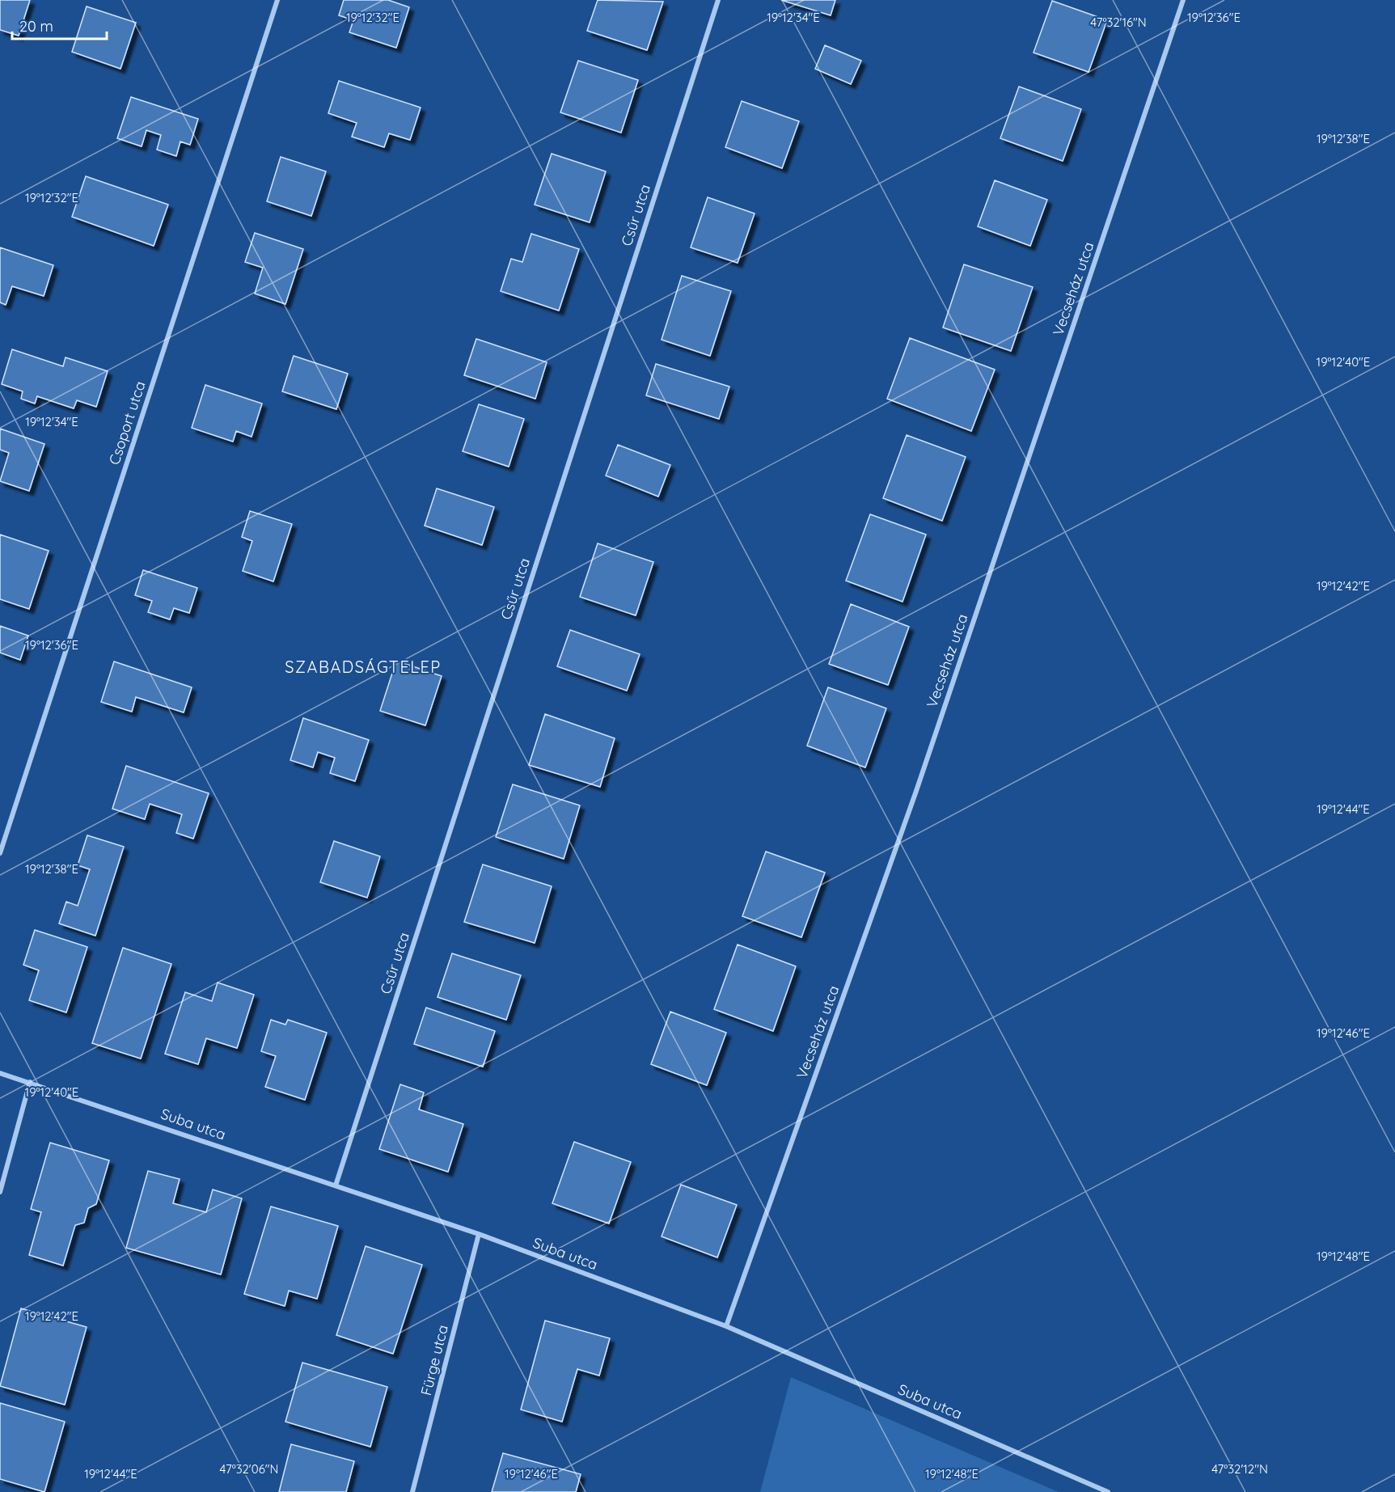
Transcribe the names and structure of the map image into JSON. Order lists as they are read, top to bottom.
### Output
{
  "streets": {
    "street": [
      "Csűr utca",
      "Vecseház utca",
      "Csoport utca",
      "Suba utca",
      "Fürge utca"
    ]
  },
  "crossings": [
    ["Csűr utca", "Suba utca"],
    ["Vecseház utca", "Suba utca"],
    ["Suba utca", "Fürge utca"]
  ],
  "districts": ["SZABADSÁGTELEP"],
  "scale_bar": "20 m",
  "coordinates": [
    "19°12'32\"E",
    "19°12'36\"E",
    "19°12'34\"E",
    "47°32'16\"N",
    "19°12'38\"E",
    "19°12'40\"E",
    "19°12'42\"E",
    "19°12'44\"E",
    "19°12'46\"E",
    "19°12'48\"E",
    "47°32'06\"N",
    "47°32'12\"N"
  ]
}
